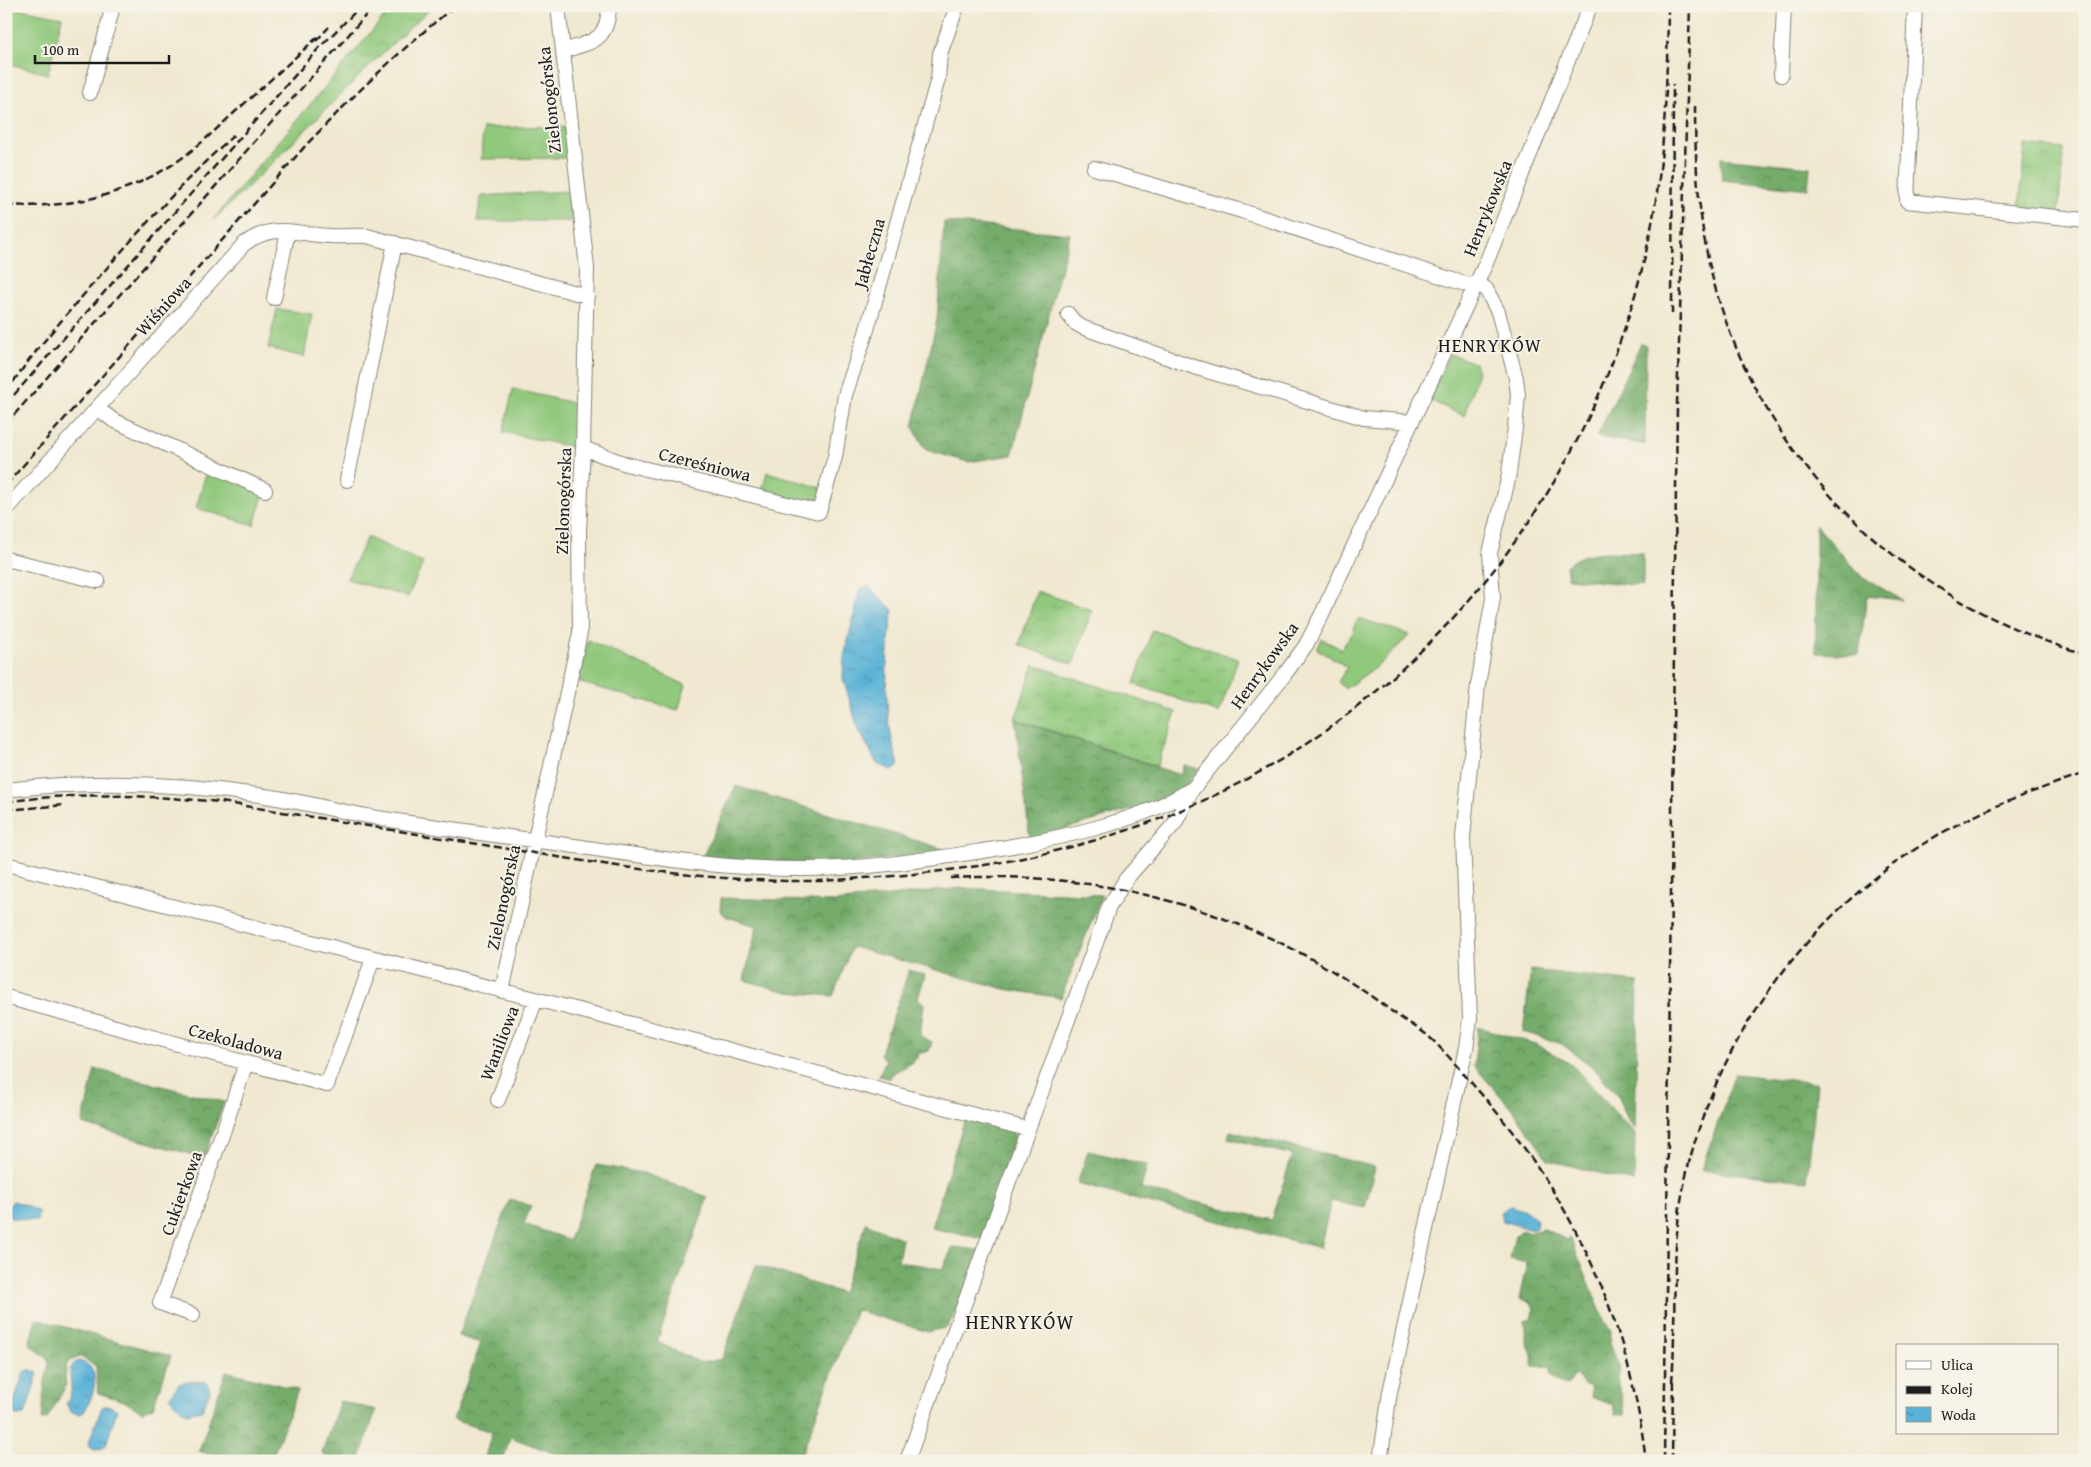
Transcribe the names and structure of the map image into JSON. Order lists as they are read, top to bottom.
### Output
{
  "streets": {
    "street": [
      "Zielonogórska",
      "Henrykowska",
      "Jabłeczna",
      "Wiśniowa",
      "Czereśniowa",
      "Czekoladowa",
      "Waniliowa",
      "Cukierkowa"
    ]
  },
  "crossings": [
    ["Zielonogórska", "Wiśniowa"],
    ["Zielonogórska", "Czereśniowa"],
    ["Jabłeczna", "Czereśniowa"],
    ["Czekoladowa", "Cukierkowa"]
  ],
  "districts": ["HENRYKÓW", "HENRYKÓW"],
  "legend": ["Ulica", "Kolej", "Woda"],
  "scale_bar": "100 m"
}
